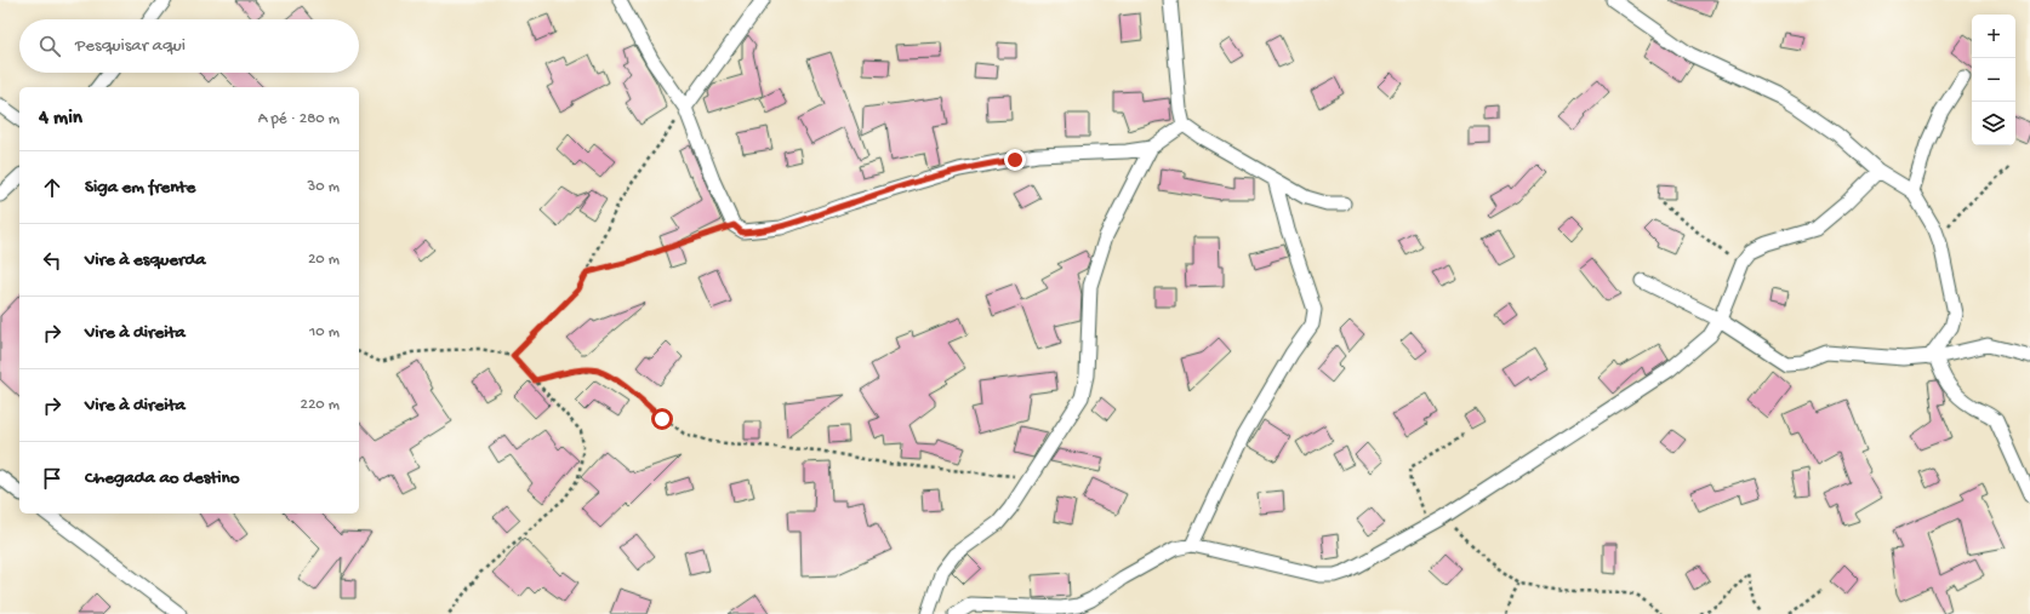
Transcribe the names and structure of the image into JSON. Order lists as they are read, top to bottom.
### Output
{
  "page": {
    "map_buttons": ["+", "−"],
    "search": "Pesquisar aqui",
    "heading": ["4 min", "A pé · 280 m"],
    "list": [
      ["Siga em frente", "30 m"],
      ["Vire à esquerda", "20 m"],
      ["Vire à direita", "10 m"],
      ["Vire à direita", "220 m"],
      "Chegada ao destino"
    ]
  }
}
